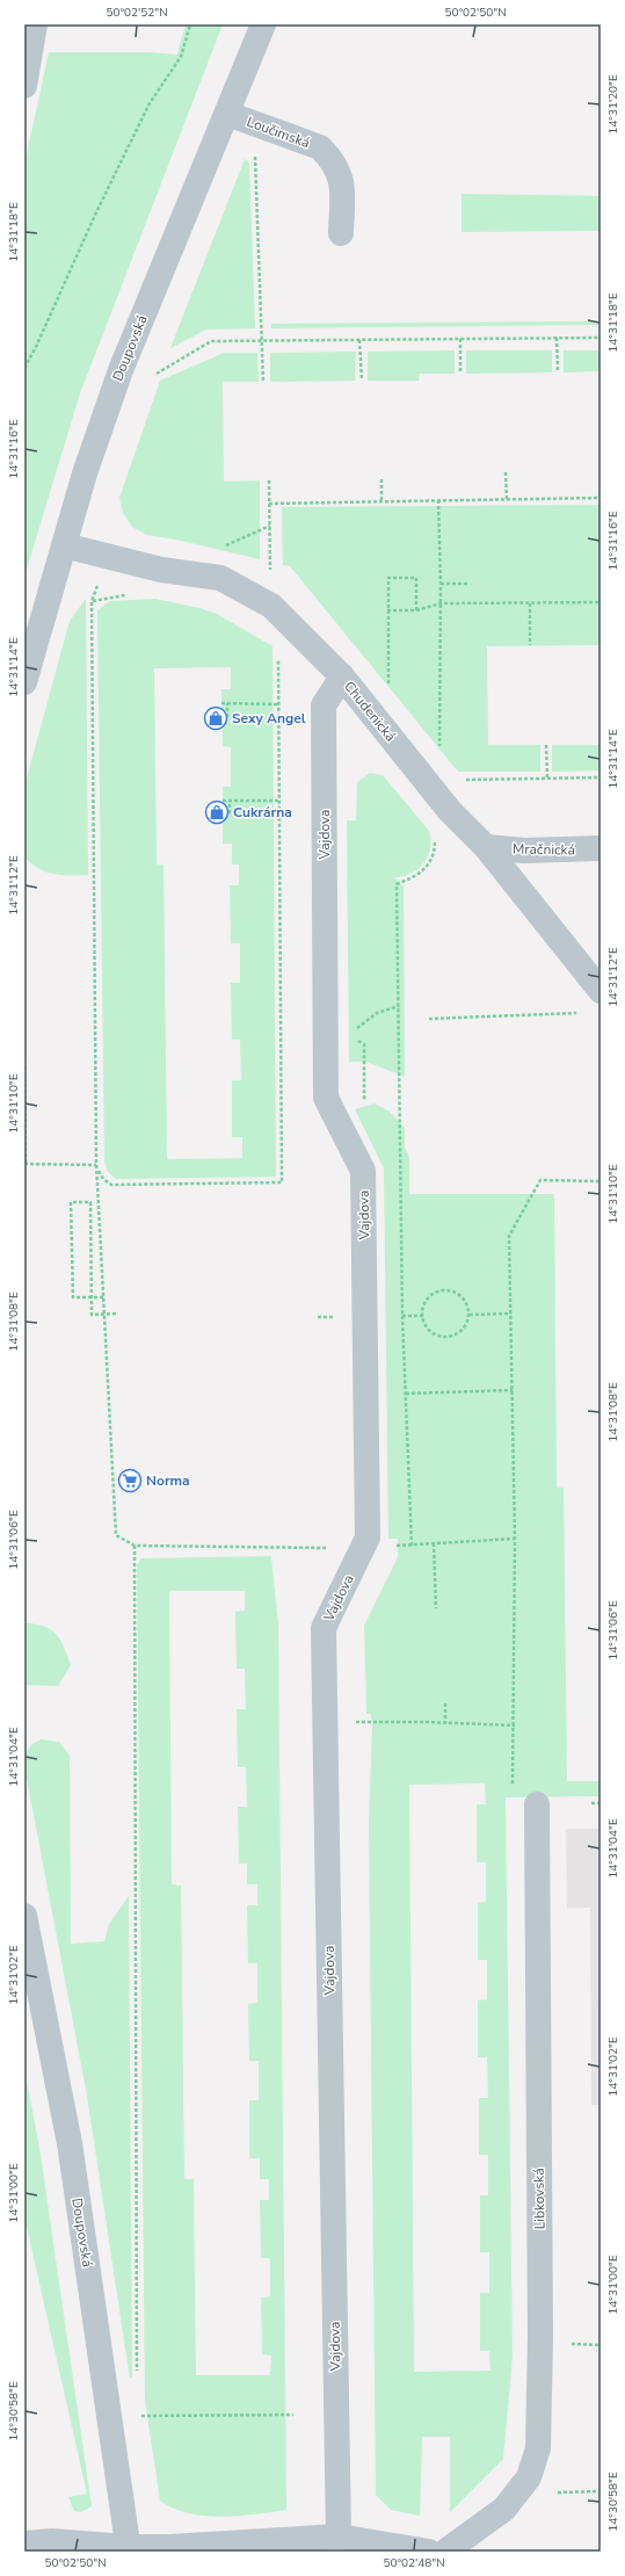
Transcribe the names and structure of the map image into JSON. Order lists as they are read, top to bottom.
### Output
{
  "streets": {
    "street": [
      "Loučimská",
      "Doupovská",
      "Chudenická",
      "Vajdova",
      "Mračnická",
      "Libkovská"
    ]
  },
  "crossings": [
    ["Loučimská", "Doupovská"],
    ["Doupovská", "Chudenická"],
    ["Chudenická", "Vajdova"],
    ["Chudenická", "Mračnická"]
  ],
  "places": {
    "shop": ["Sexy Angel", "Cukrárna"],
    "supermarket": ["Norma"]
  },
  "coordinates": [
    "50°02'52\"N",
    "50°02'50\"N",
    "14°31'20\"E",
    "14°31'18\"E",
    "14°31'16\"E",
    "14°31'14\"E",
    "14°31'12\"E",
    "14°31'10\"E",
    "14°31'08\"E",
    "14°31'06\"E",
    "14°31'04\"E",
    "14°31'02\"E",
    "14°31'00\"E",
    "14°30'58\"E",
    "50°02'48\"N"
  ]
}
